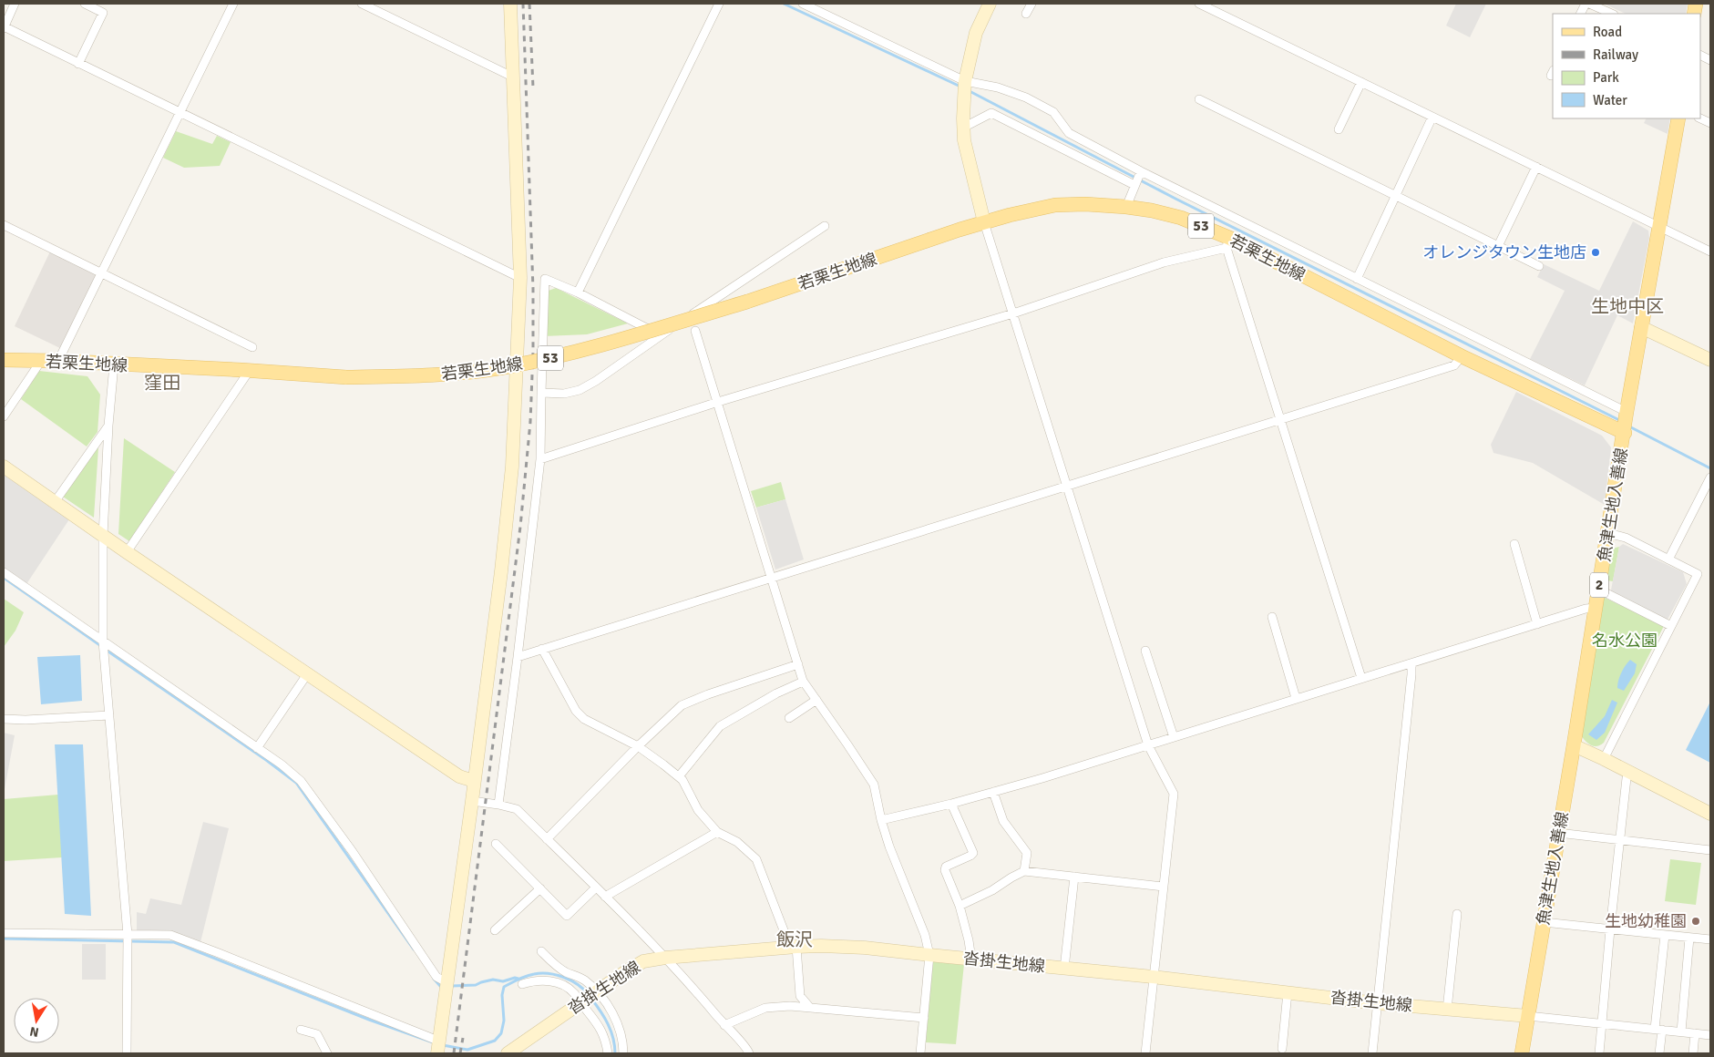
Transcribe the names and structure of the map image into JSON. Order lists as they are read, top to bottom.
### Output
{
  "streets": {
    "main road": [
      "53",
      "若栗生地線",
      "魚津生地入善線",
      "2"
    ],
    "street": ["沓掛生地線"]
  },
  "crossings": [
    ["若栗生地線", "魚津生地入善線"],
    ["魚津生地入善線", "沓掛生地線"]
  ],
  "districts": ["生地中区", "窪田", "飯沢"],
  "parks": ["名水公園"],
  "places": ["オレンジタウン生地店", "生地幼稚園"],
  "legend": [
    "Road",
    "Railway",
    "Park",
    "Water"
  ],
  "north": "bottom"
}
